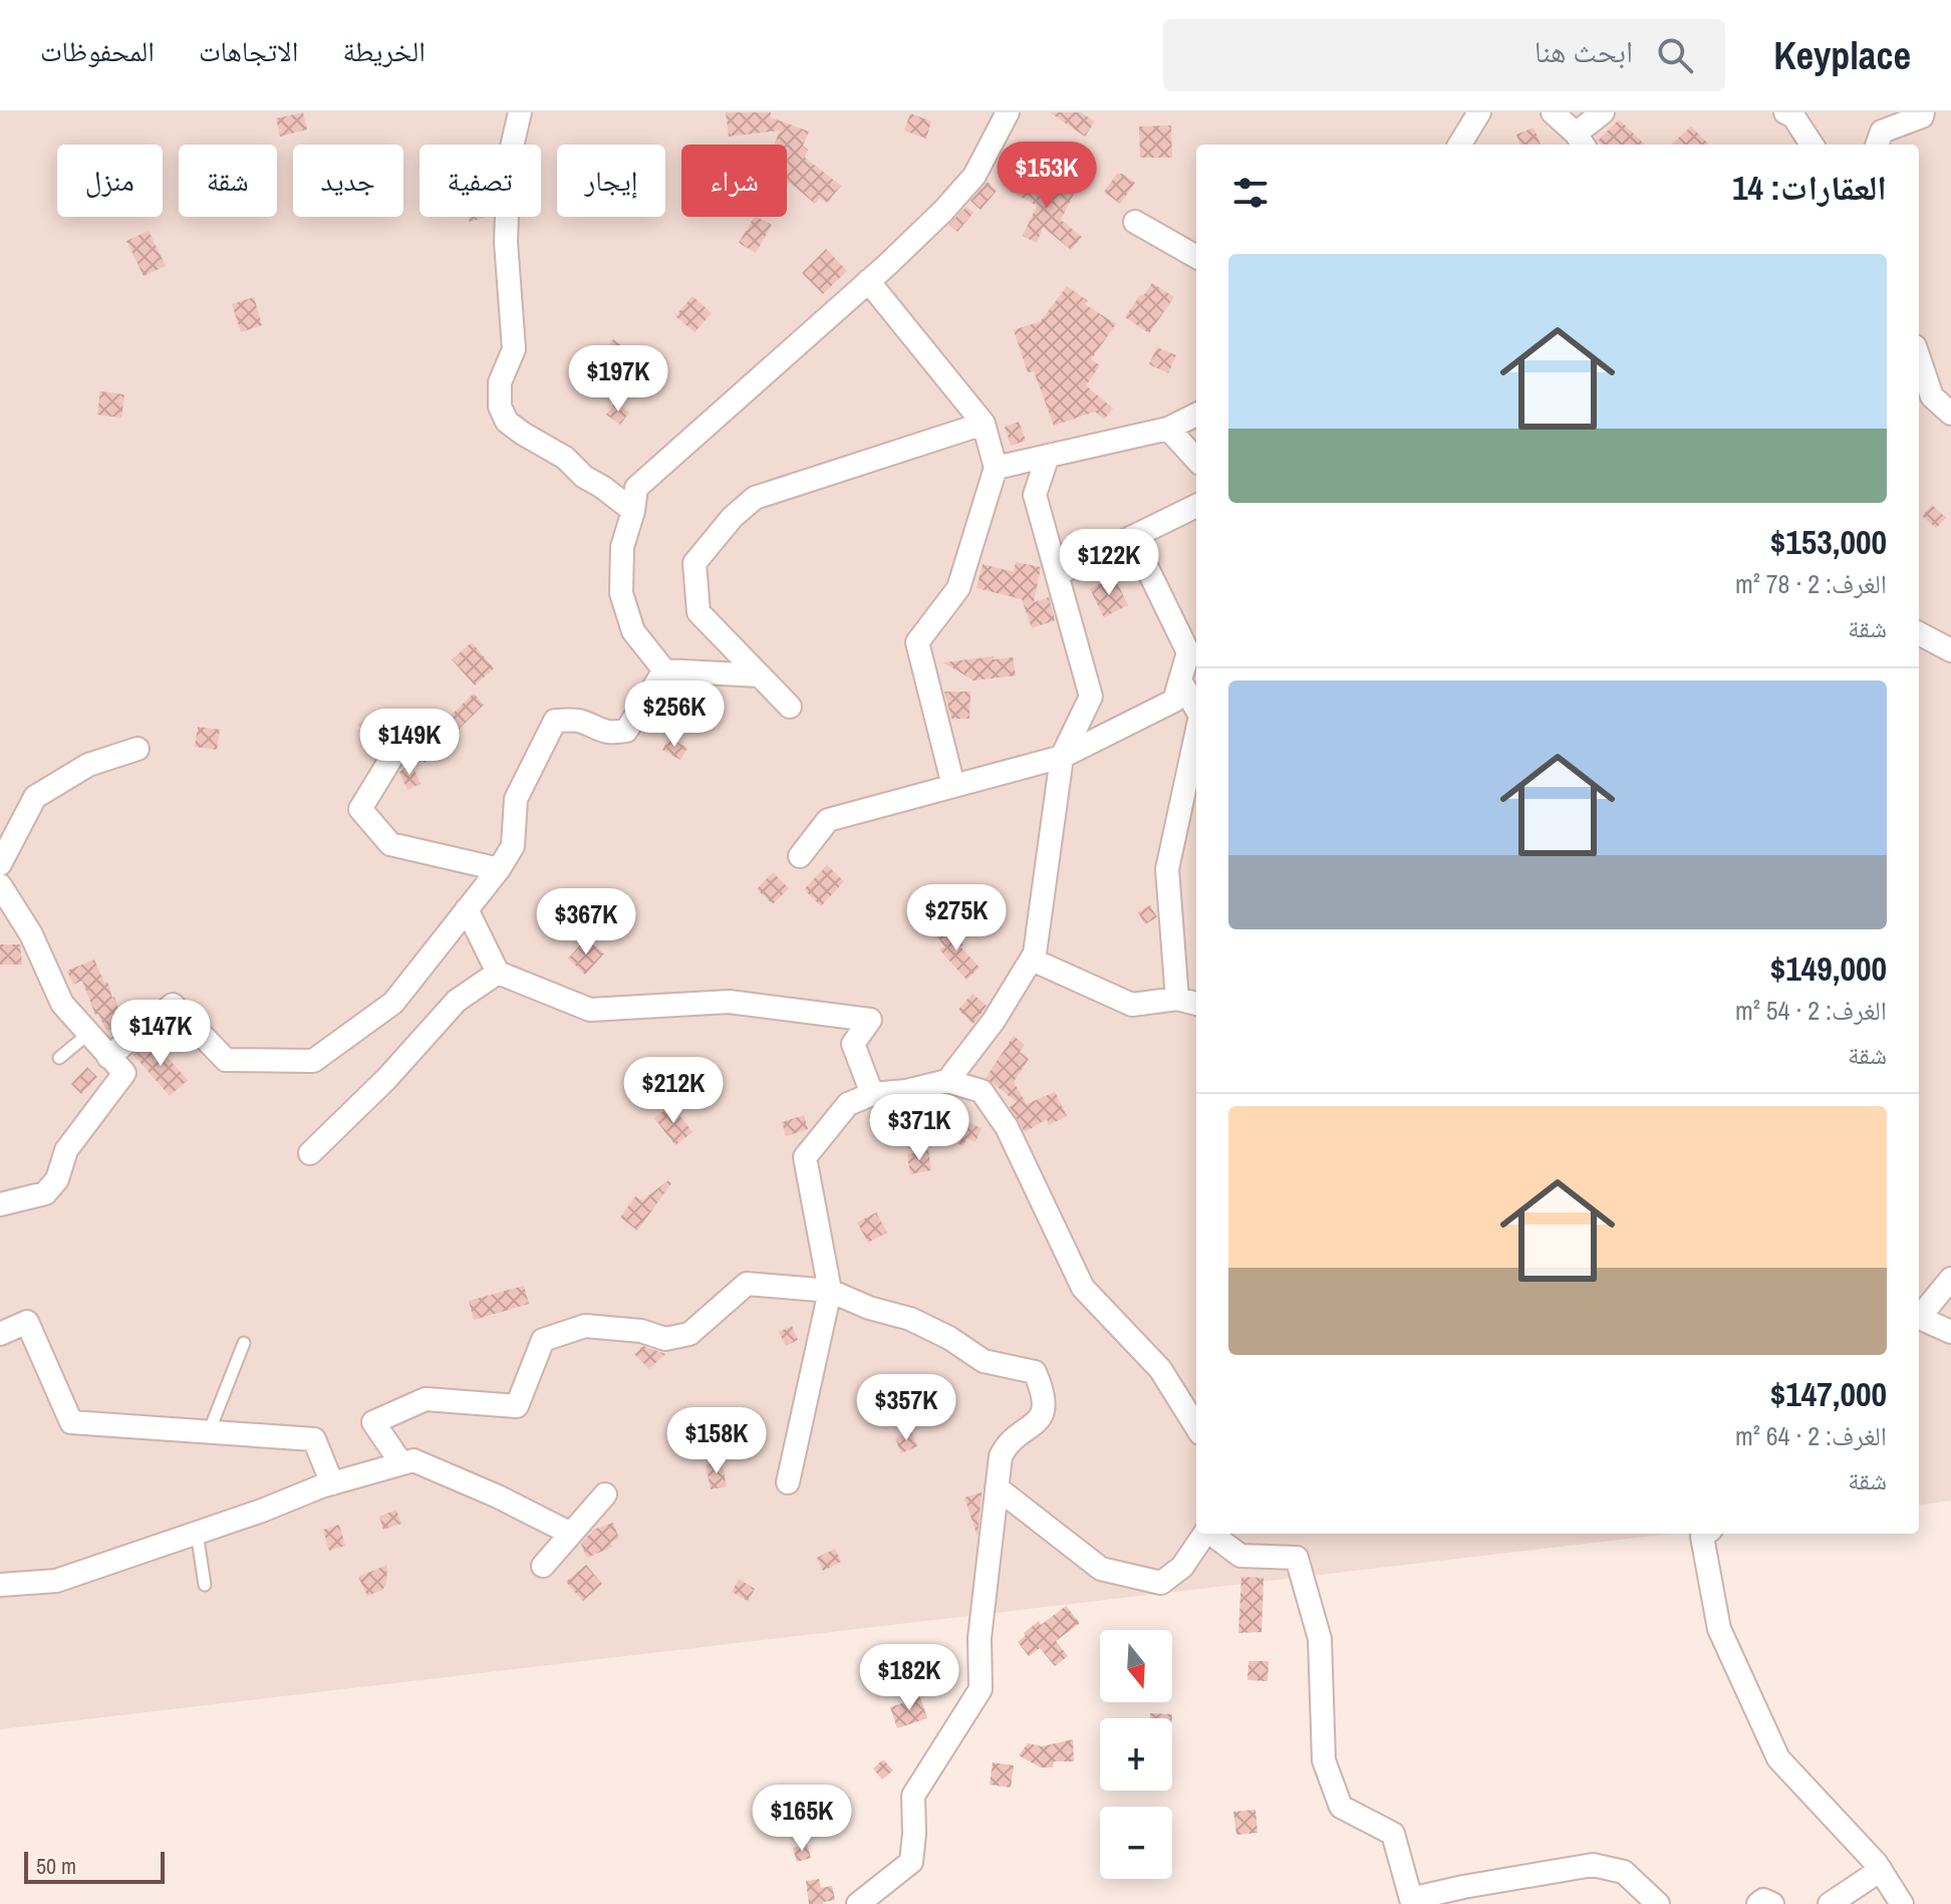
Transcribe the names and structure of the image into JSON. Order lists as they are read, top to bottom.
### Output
{
  "scale_bar": "50 m",
  "north": "bottom",
  "page": {
    "header": "Keyplace",
    "search": "ابحث هنا",
    "nav": ["الخريطة", "الاتجاهات", "المحفوظات"],
    "price": [
      "$153K",
      "$197K",
      "$122K",
      "$256K",
      "$149K",
      "$275K",
      "$367K",
      "$147K",
      "$212K",
      "$371K",
      "$357K",
      "$158K",
      "$182K",
      "$165K"
    ],
    "chip": [
      "شراء",
      "إيجار",
      "تصفية",
      "جديد",
      "شقة",
      "منزل"
    ],
    "heading": "العقارات: 14",
    "list": [
      {
        "name": "$153,000",
        "note": "الغرف: 2 · 78 m² · شقة"
      },
      {
        "name": "$149,000",
        "note": "الغرف: 2 · 54 m² · شقة"
      },
      {
        "name": "$147,000",
        "note": "الغرف: 2 · 64 m² · شقة"
      }
    ],
    "map_buttons": ["+", "−"],
    "scale": "50 m"
  }
}
